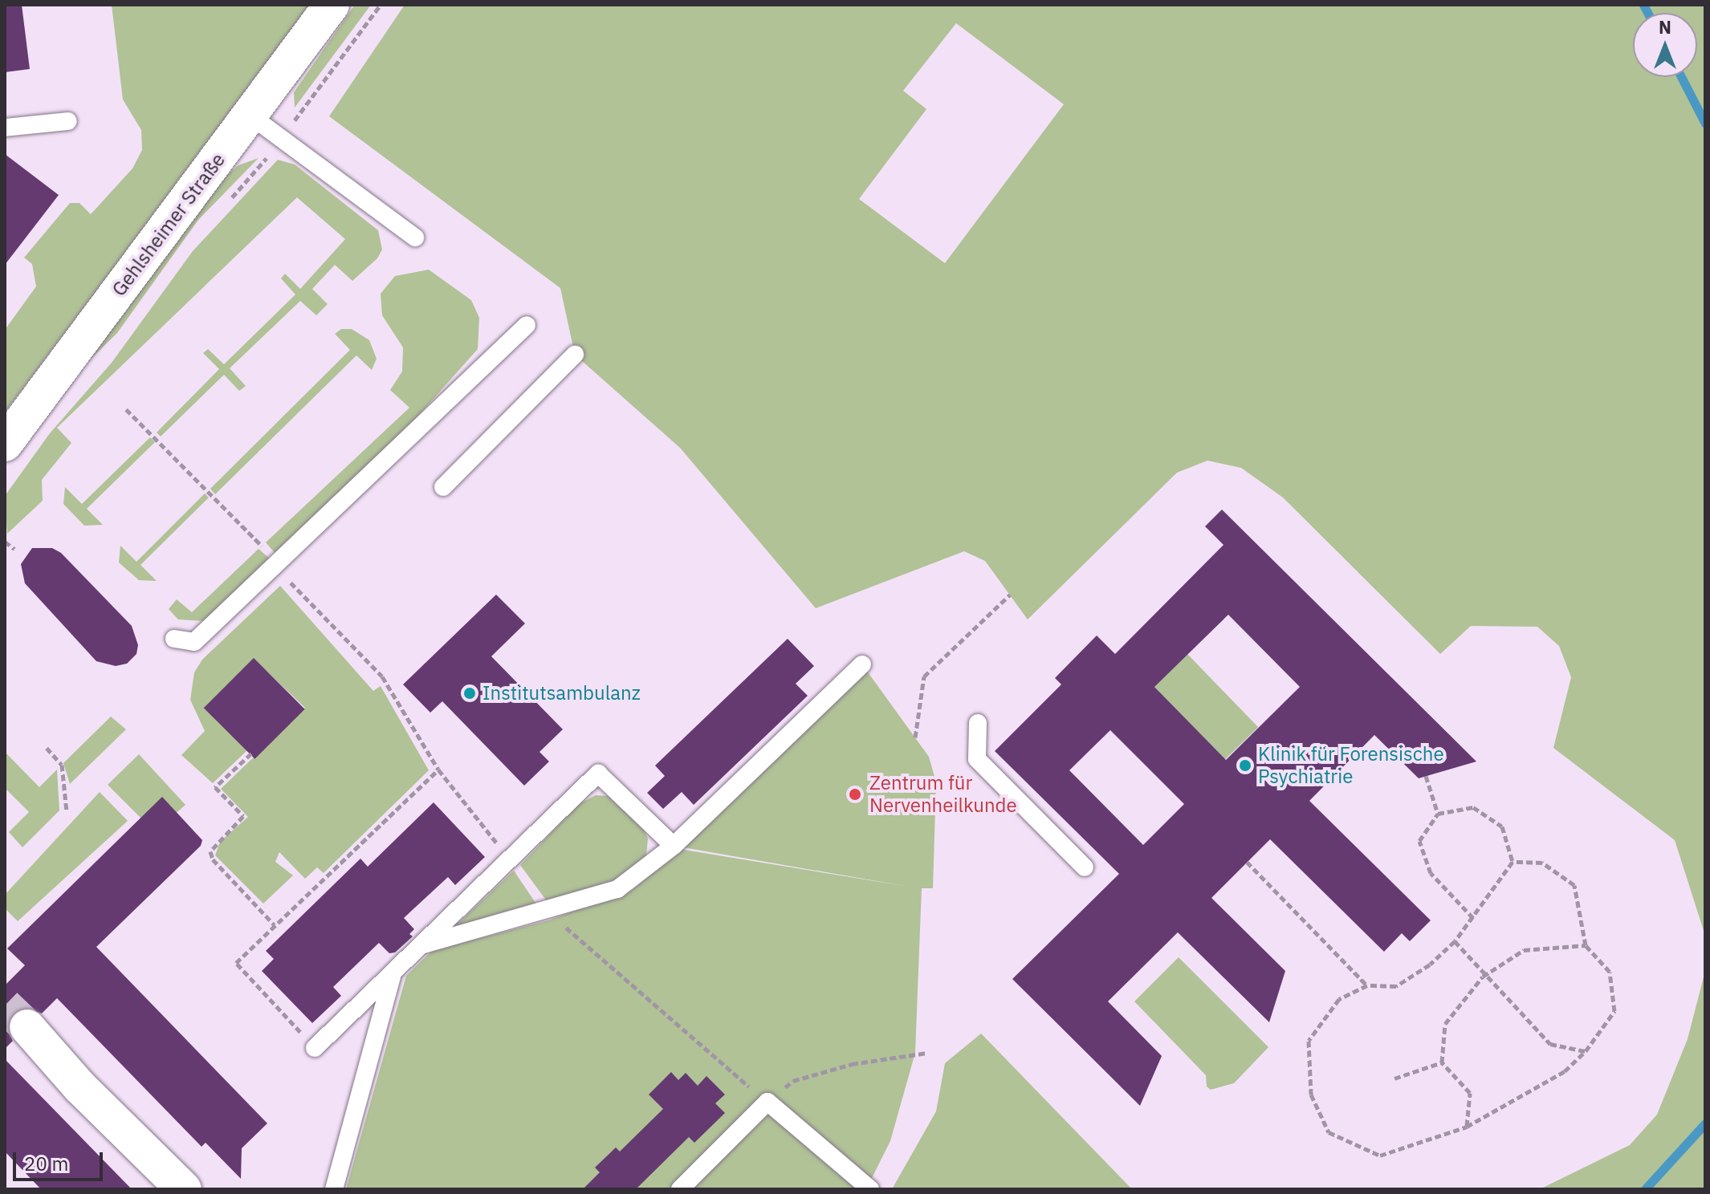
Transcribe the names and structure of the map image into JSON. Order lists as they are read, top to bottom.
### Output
{
  "streets": {
    "street": ["Gehlsheimer Straße"]
  },
  "places": ["Institutsambulanz", "Klinik für Forensische Psychiatrie", "Zentrum für Nervenheilkunde"],
  "scale_bar": "20 m",
  "north": "top"
}
